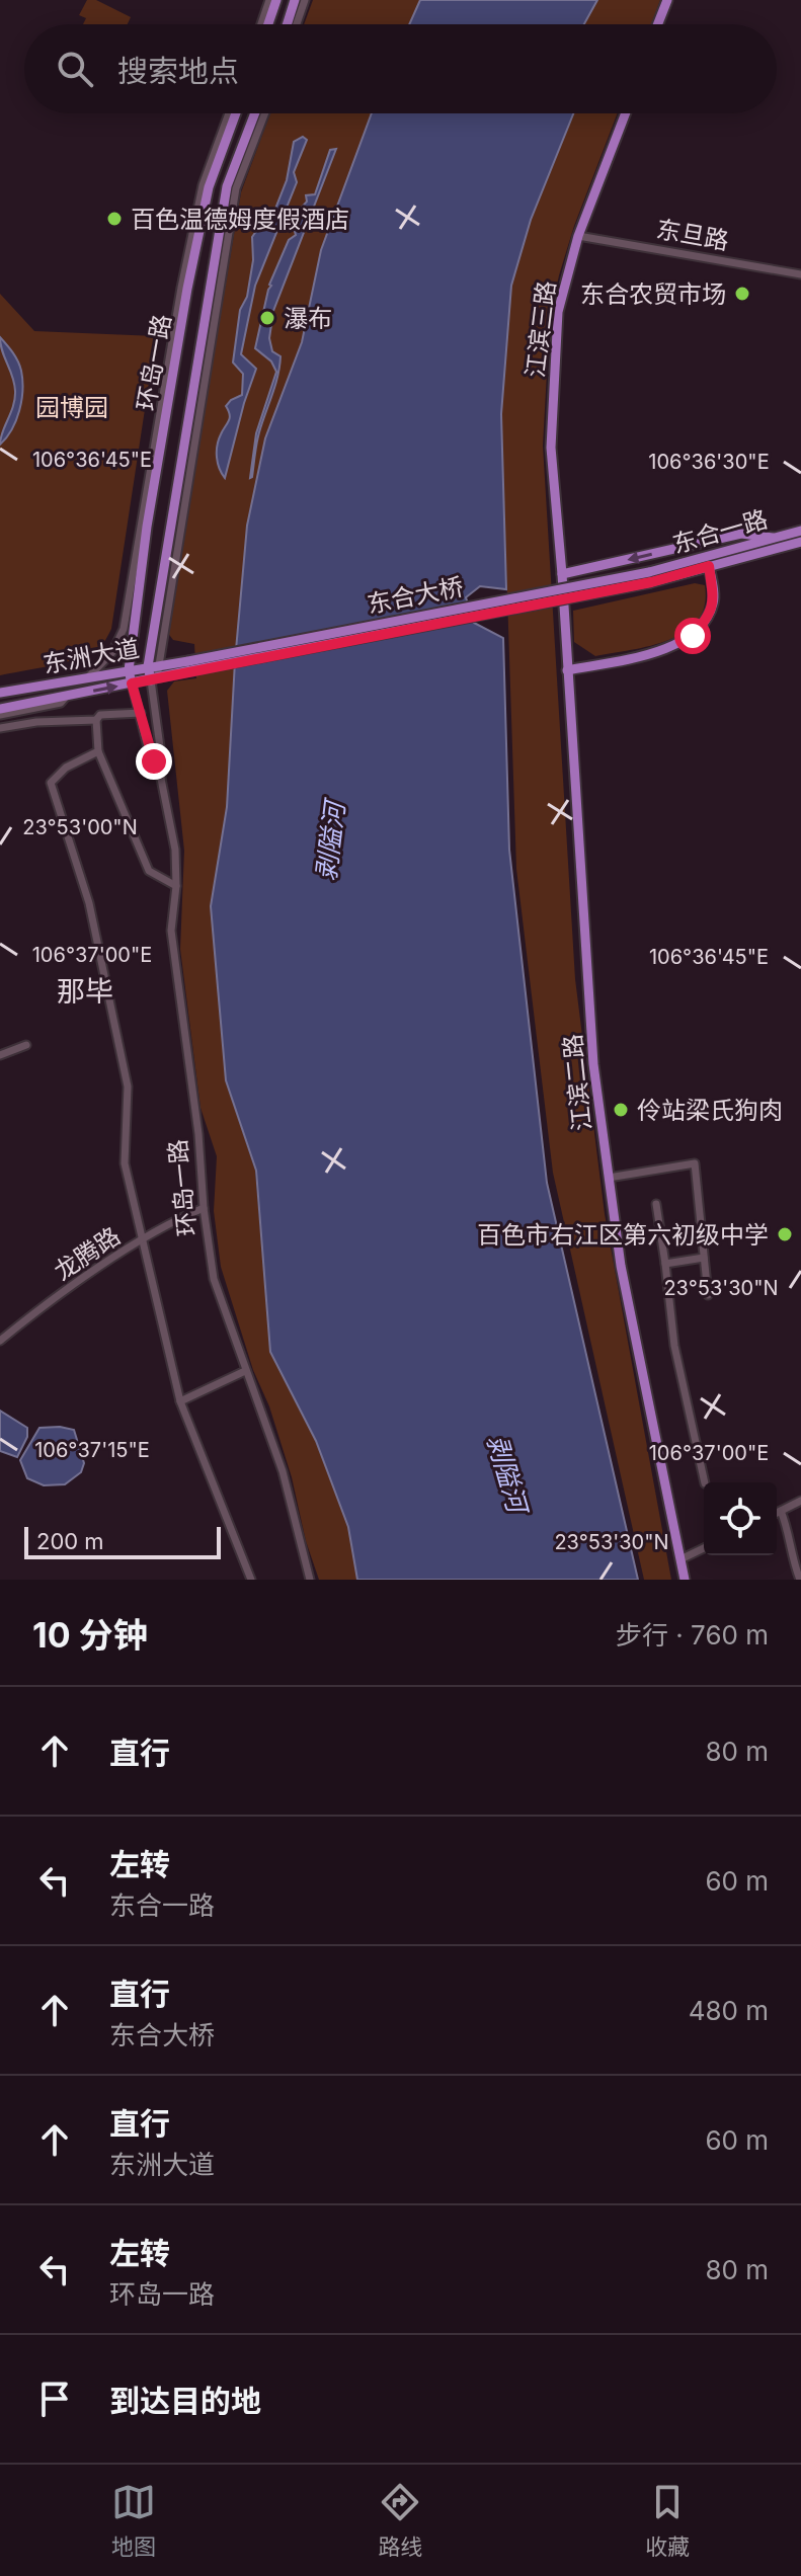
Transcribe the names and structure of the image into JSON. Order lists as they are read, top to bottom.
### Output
{
  "streets": {
    "main road": [
      "江滨三路",
      "环岛一路",
      "东合一路",
      "东合大桥",
      "东洲大道",
      "江滨二路"
    ],
    "street": ["东旦路", "龙腾路"]
  },
  "crossings": [
    ["东旦路", "江滨三路"],
    ["江滨三路", "江滨二路"],
    ["环岛一路", "东洲大道"],
    ["环岛一路", "龙腾路"],
    ["东合一路", "东合大桥"],
    ["东合大桥", "东洲大道"]
  ],
  "districts": ["那毕"],
  "water": ["剥隘河"],
  "parks": ["园博园"],
  "places": [
    "百色温德姆度假酒店",
    "东合农贸市场",
    "瀑布",
    "伶站梁氏狗肉",
    "百色市右江区第六初级中学"
  ],
  "scale_bar": "200 m",
  "page": {
    "search": "搜索地点",
    "scale": "200 m",
    "heading": ["10 分钟", "步行 · 760 m"],
    "list": [
      ["直行", "80 m"],
      ["左转", "东合一路", "60 m"],
      ["直行", "东合大桥", "480 m"],
      ["直行", "东洲大道", "60 m"],
      ["左转", "环岛一路", "80 m"],
      "到达目的地"
    ],
    "nav": ["地图", "路线", "收藏"]
  },
  "coordinates": [
    "106°36'45\"E",
    "106°36'30\"E",
    "23°53'00\"N",
    "106°37'00\"E",
    "23°53'30\"N",
    "106°37'15\"E"
  ]
}
